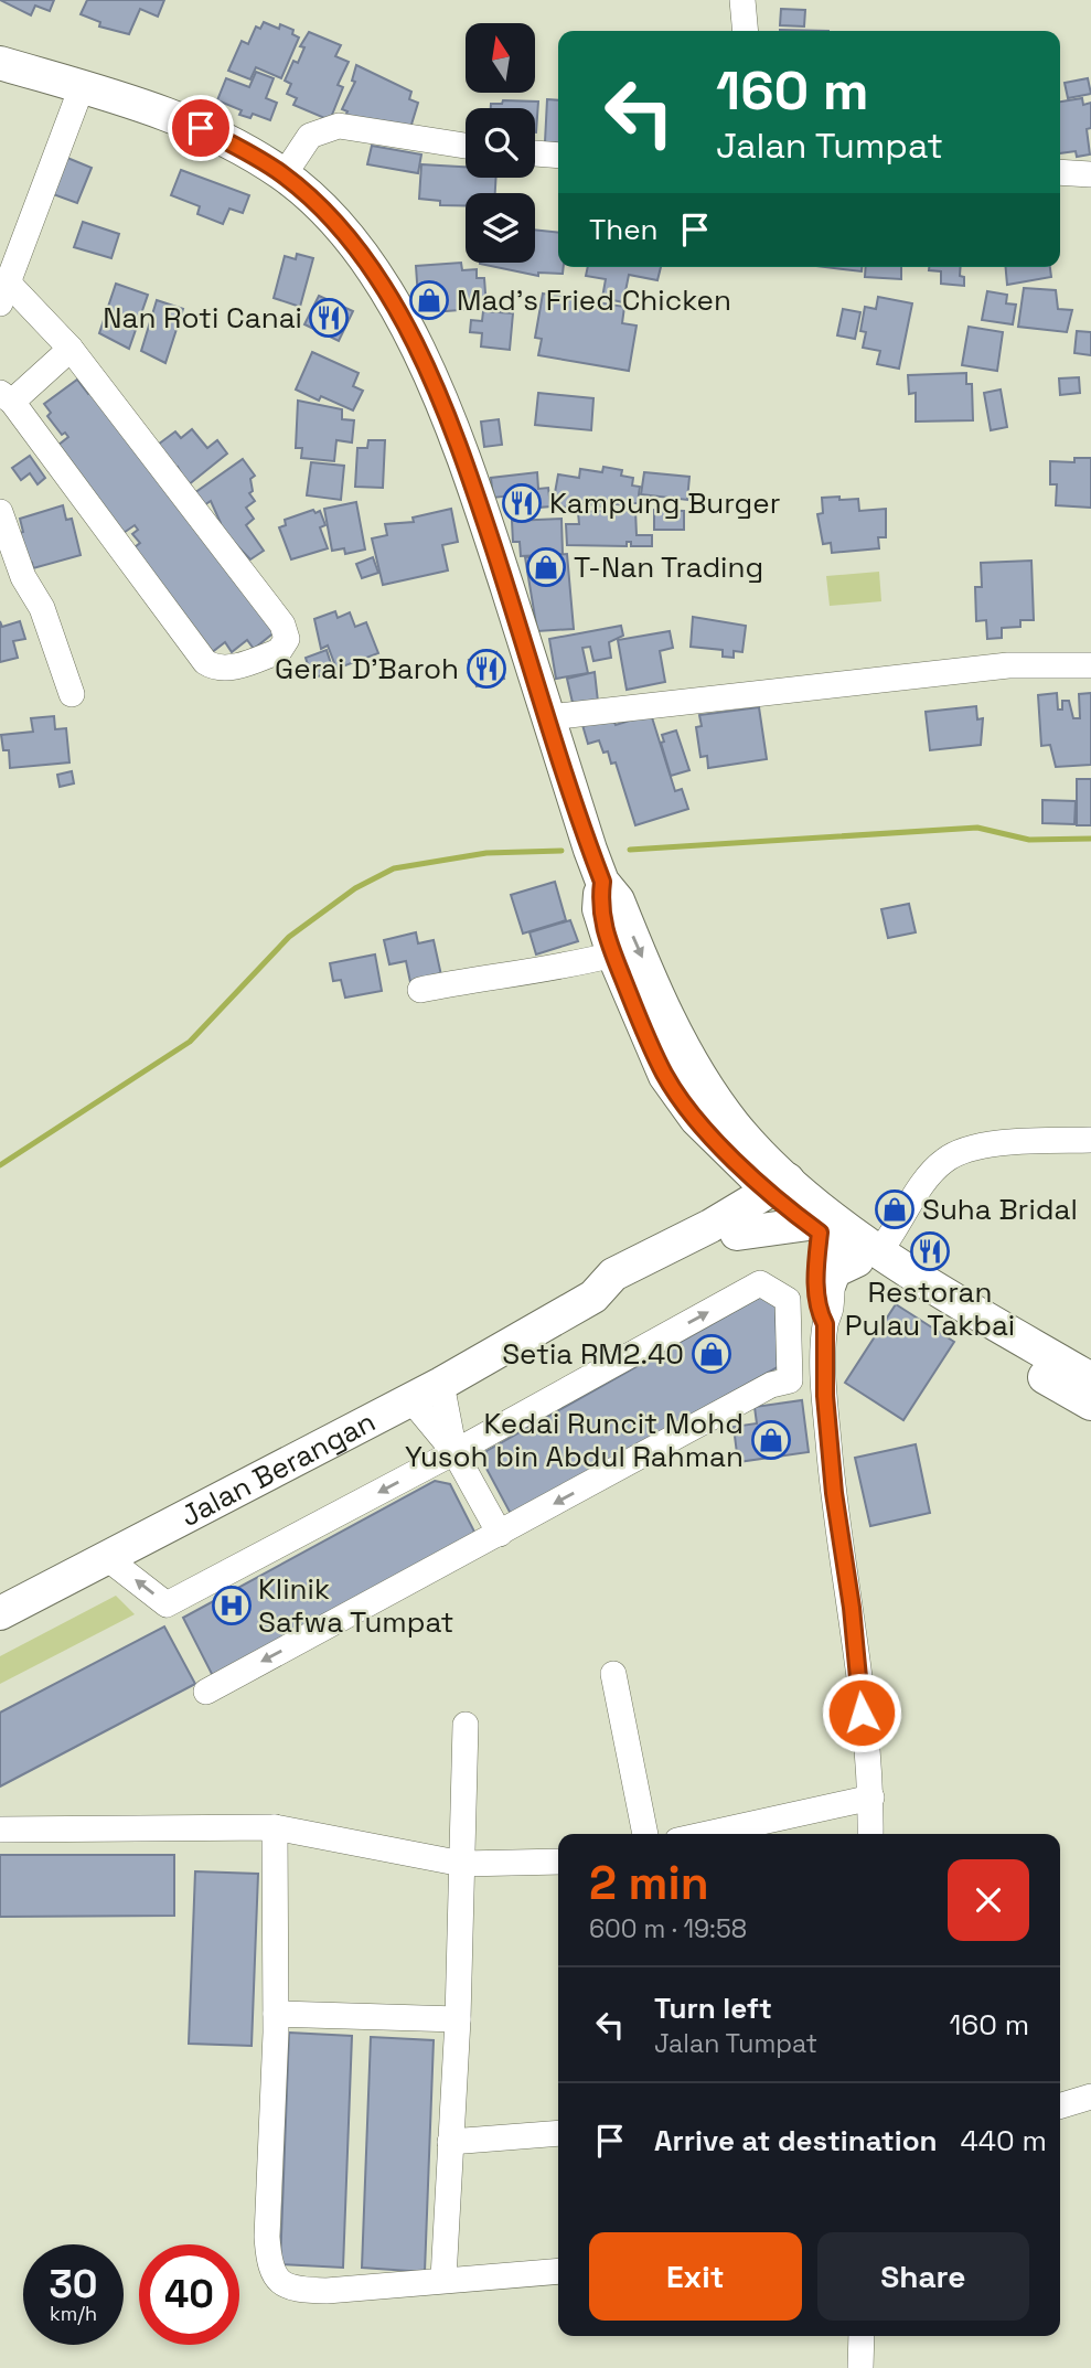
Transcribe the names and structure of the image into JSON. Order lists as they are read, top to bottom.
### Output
{
  "streets": {
    "main road": ["Jalan Berangan"]
  },
  "places": {
    "shop": [
      "Mad’s Fried Chicken",
      "T-Nan Trading",
      "Suha Bridal",
      "Setia RM2.40",
      "Kedai Runcit Mohd Yusoh bin Abdul Rahman"
    ],
    "restaurant": [
      "Nan Roti Canai",
      "Kampung Burger",
      "Gerai D'Baroh",
      "Restoran Pulau Takbai"
    ],
    "hospital": ["Klinik Safwa Tumpat"]
  },
  "north": "top",
  "page": {
    "turn": ["160 m", "Jalan Tumpat"],
    "then": "Then",
    "heading": ["2 min", "600 m · 19:58"],
    "list": [
      {
        "name": "Turn left",
        "note": "Jalan Tumpat",
        "value": "160 m"
      },
      {
        "name": "Arrive at destination",
        "value": "440 m"
      }
    ],
    "buttons": ["Exit", "Share"],
    "speed": "30 km/h",
    "limit": "40"
  }
}
